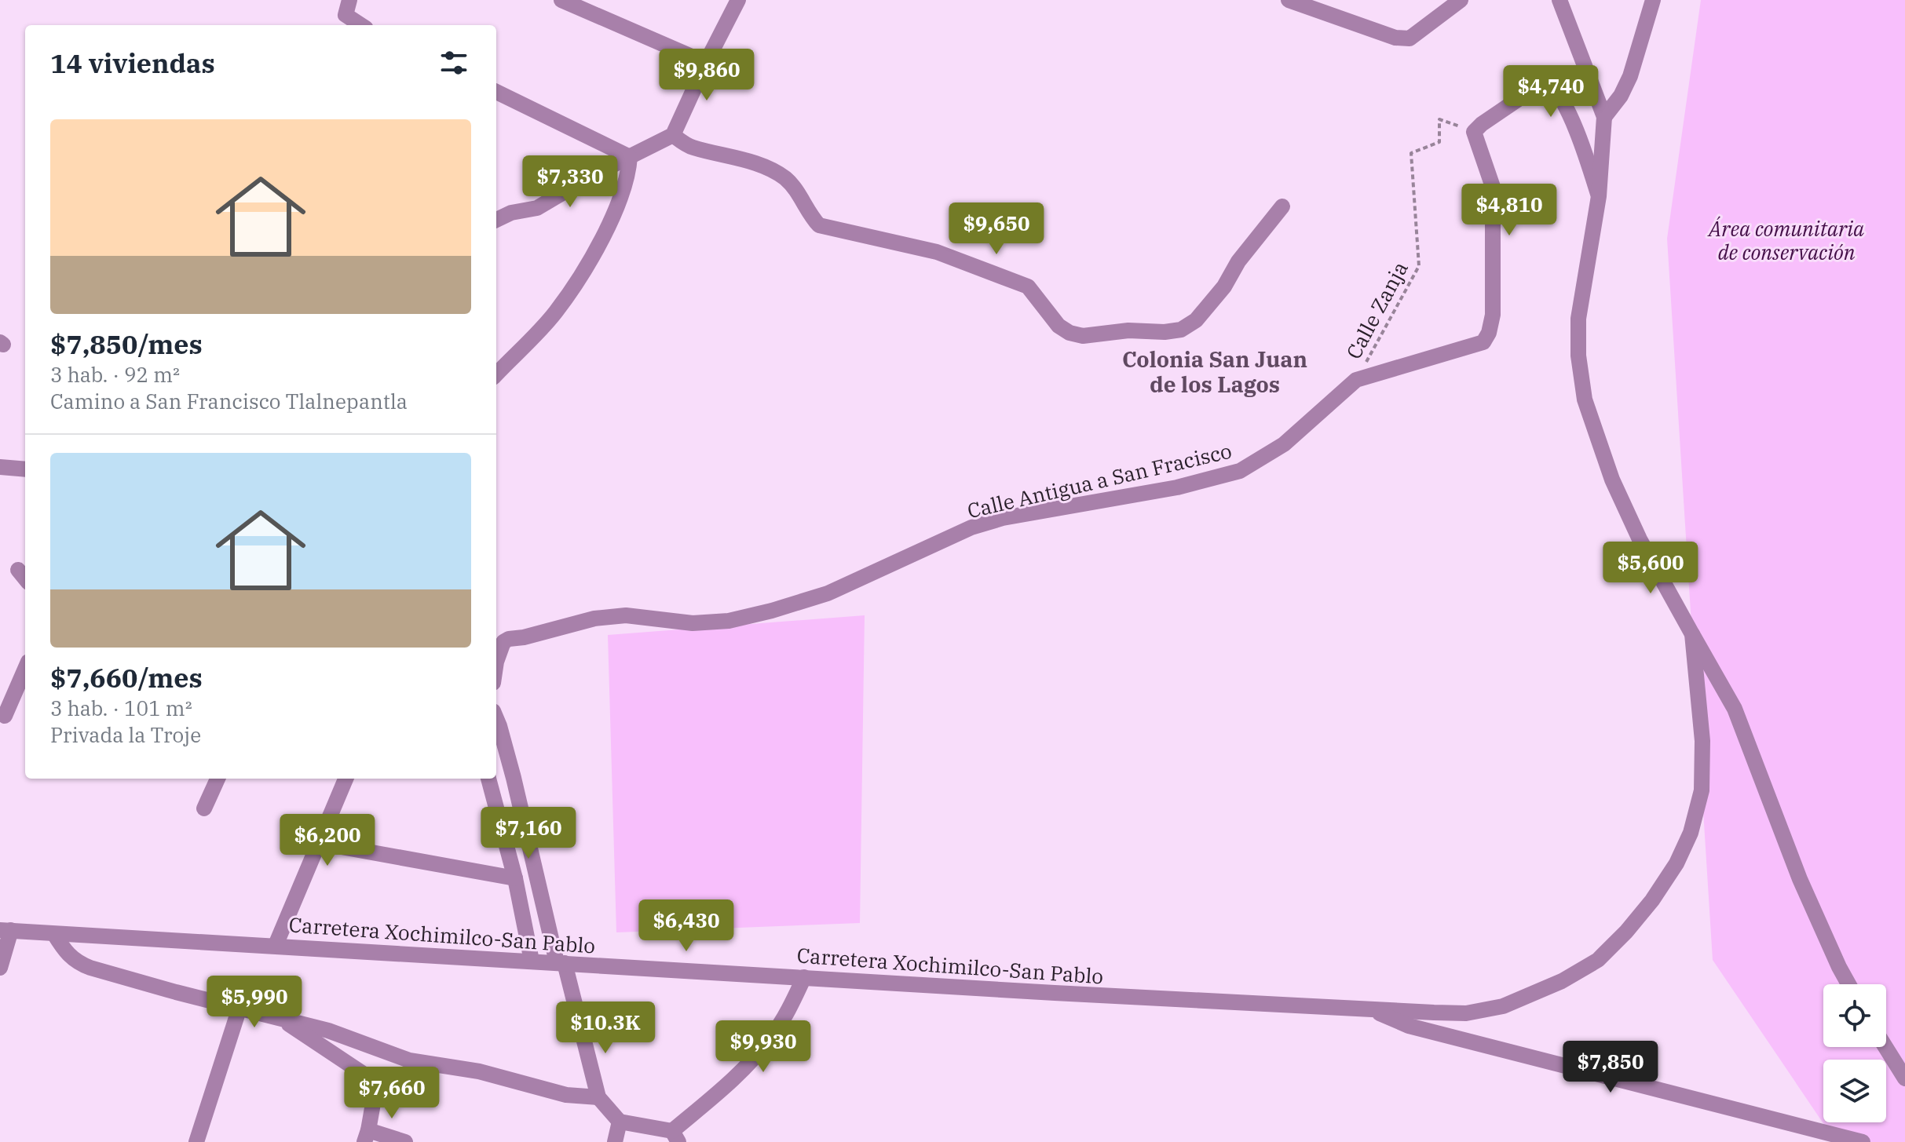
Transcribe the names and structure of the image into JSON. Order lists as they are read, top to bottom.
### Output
{
  "streets": {
    "street": ["Calle Antigua a San Fracisco", "Carretera Xochimilco-San Pablo"],
    "path": ["Calle Zanja"]
  },
  "crossings": [
    ["Calle Zanja", "Calle Antigua a San Fracisco"]
  ],
  "districts": ["Colonia San Juan de los Lagos"],
  "parks": ["Área comunitaria de conservación"],
  "page": {
    "heading": "14 viviendas",
    "price": [
      "$9,860",
      "$4,740",
      "$7,330",
      "$4,810",
      "$9,650",
      "$5,600",
      "$7,160",
      "$6,200",
      "$6,430",
      "$5,990",
      "$10.3K",
      "$9,930",
      "$7,850",
      "$7,660"
    ],
    "list": [
      {
        "name": "$7,850/mes",
        "note": "3 hab. · 92 m² · Camino a San Francisco Tlalnepantla"
      },
      {
        "name": "$7,660/mes",
        "note": "3 hab. · 101 m² · Privada la Troje"
      }
    ]
  }
}
